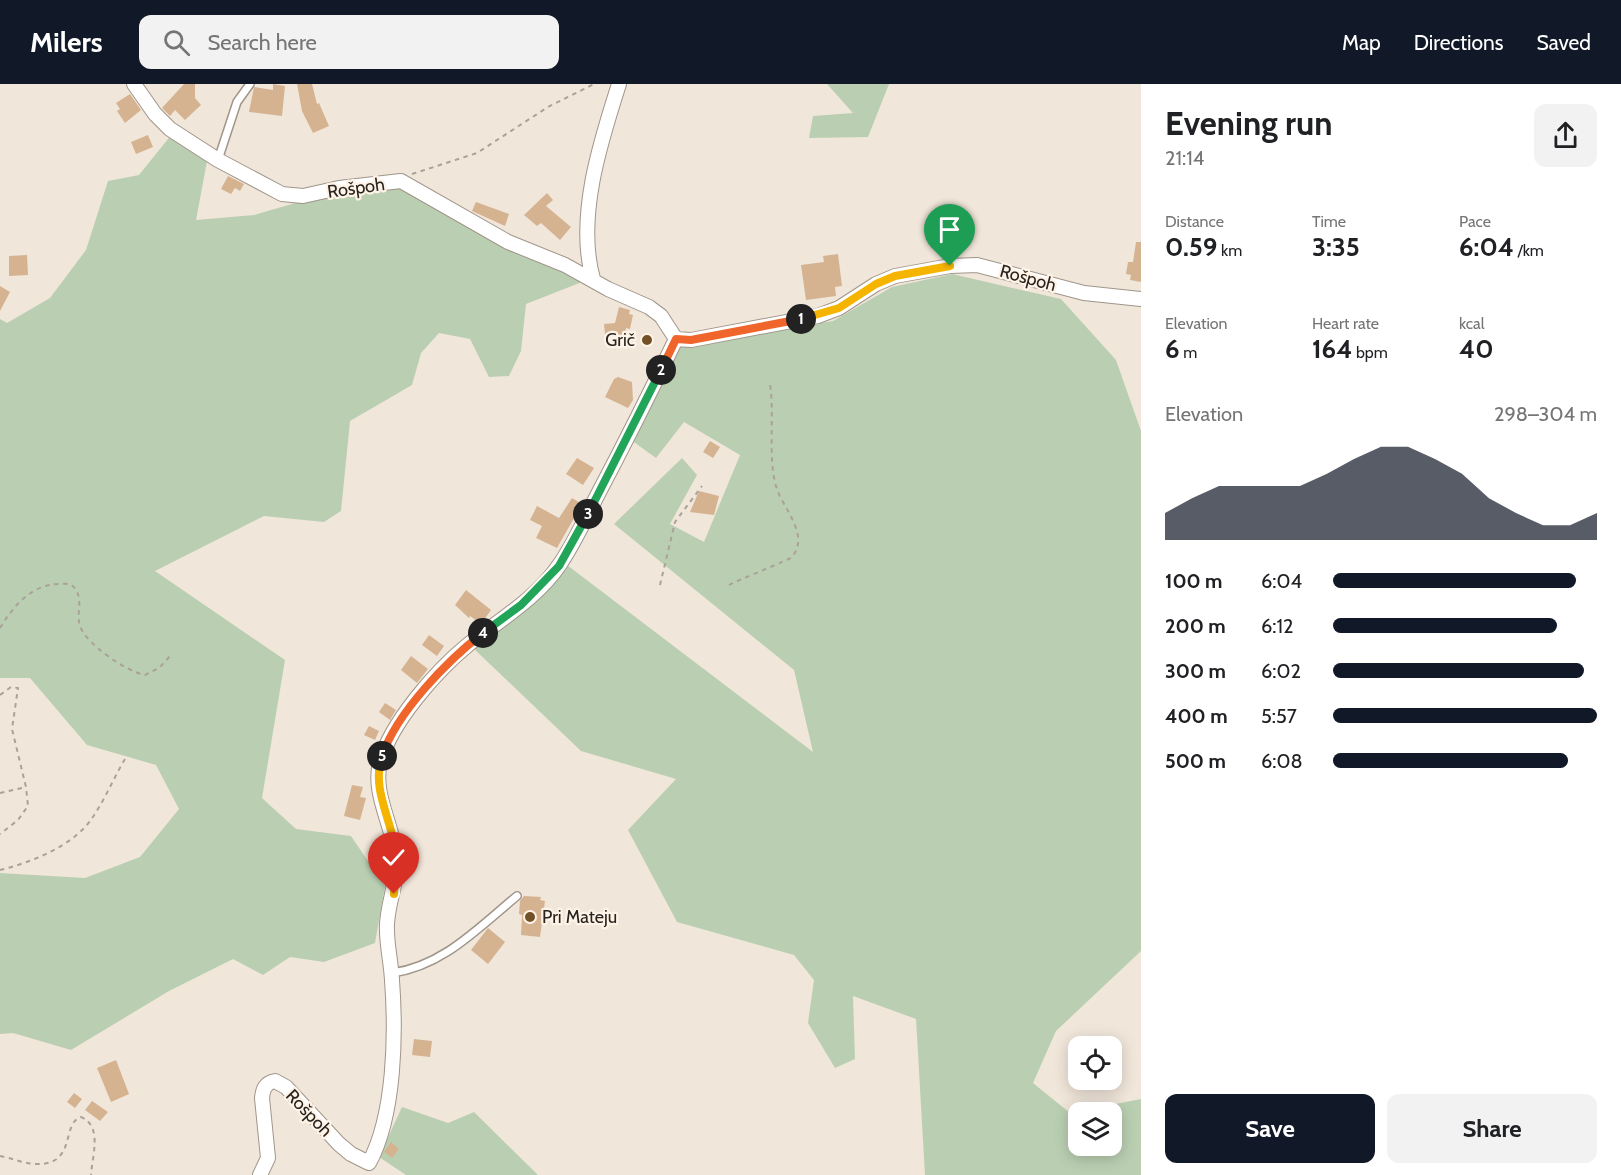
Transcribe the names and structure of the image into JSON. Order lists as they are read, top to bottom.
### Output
{
  "streets": {
    "street": ["Rošpoh"]
  },
  "places": ["Grič", "Pri Mateju"],
  "page": {
    "header": "Milers",
    "search": "Search here",
    "nav": ["Map", "Directions", "Saved"],
    "heading": ["Evening run", "21:14"],
    "stats": [
      ["Distance", "0.59 km"],
      ["Time", "3:35"],
      ["Pace", "6:04 /km"],
      ["Elevation", "6 m"],
      ["Heart rate", "164 bpm"],
      ["kcal", "40"]
    ],
    "pins": [
      "1",
      "2",
      "3",
      "4",
      "5"
    ],
    "chart": ["Elevation", "298–304 m"],
    "list": [
      {
        "name": "100 m",
        "note": "6:04"
      },
      {
        "name": "200 m",
        "note": "6:12"
      },
      {
        "name": "300 m",
        "note": "6:02"
      },
      {
        "name": "400 m",
        "note": "5:57"
      },
      {
        "name": "500 m",
        "note": "6:08"
      }
    ],
    "buttons": ["Save", "Share"]
  }
}
